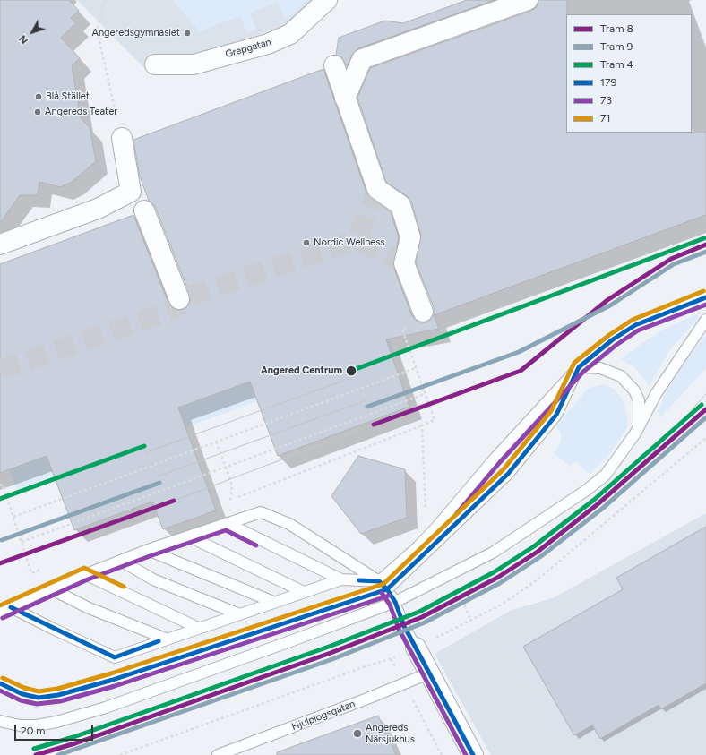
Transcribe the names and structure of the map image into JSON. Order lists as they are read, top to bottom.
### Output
{
  "streets": {
    "street": ["Grepgatan"],
    "lane": ["Hjulplogsgatan"]
  },
  "places": [
    "Angeredsgymnasiet",
    "Blå Stället",
    "Angereds Teater",
    "Nordic Wellness",
    "Angered Centrum",
    "Angereds Närsjukhus"
  ],
  "lines": [
    "tram line 4",
    "tram line 8",
    "tram line 9",
    "transit line 71",
    "transit line 179",
    "transit line 73"
  ],
  "legend": [
    "Tram 8",
    "Tram 9",
    "Tram 4",
    "179",
    "73",
    "71"
  ],
  "scale_bar": "20 m",
  "north": "bottom left"
}
